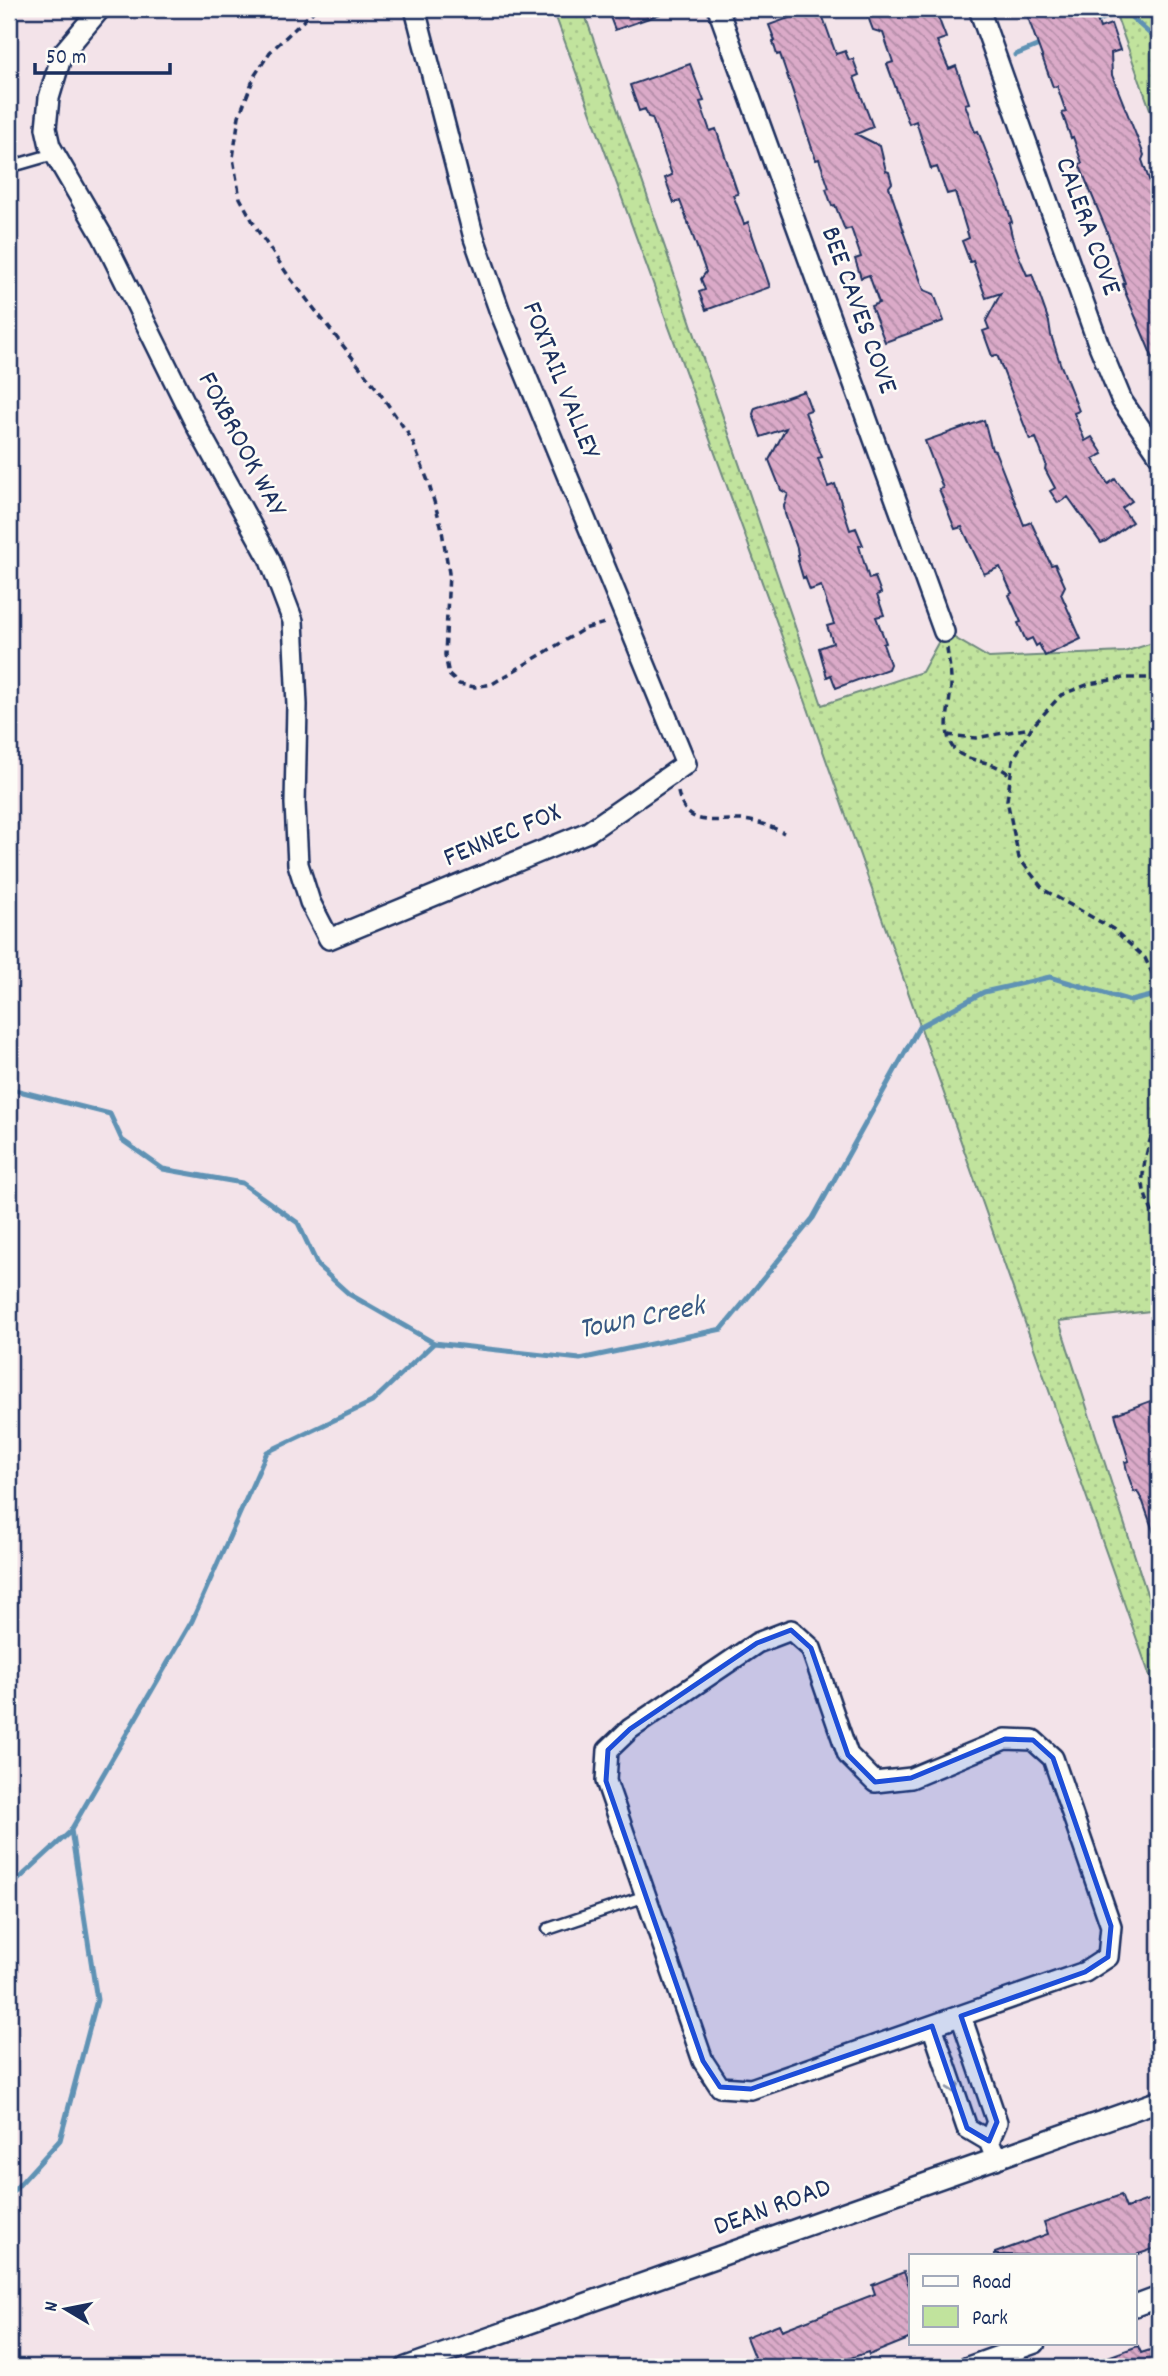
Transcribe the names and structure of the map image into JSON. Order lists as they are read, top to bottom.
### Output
{
  "streets": {
    "street": [
      "CALERA COVE",
      "BEE CAVES COVE",
      "FOXTAIL VALLEY",
      "FOXBROOK WAY",
      "FENNEC FOX",
      "DEAN ROAD"
    ]
  },
  "crossings": [
    ["FOXTAIL VALLEY", "FENNEC FOX"],
    ["FOXBROOK WAY", "FENNEC FOX"]
  ],
  "water": ["Town Creek"],
  "legend": ["Road", "Park"],
  "scale_bar": "50 m",
  "north": "left"
}
